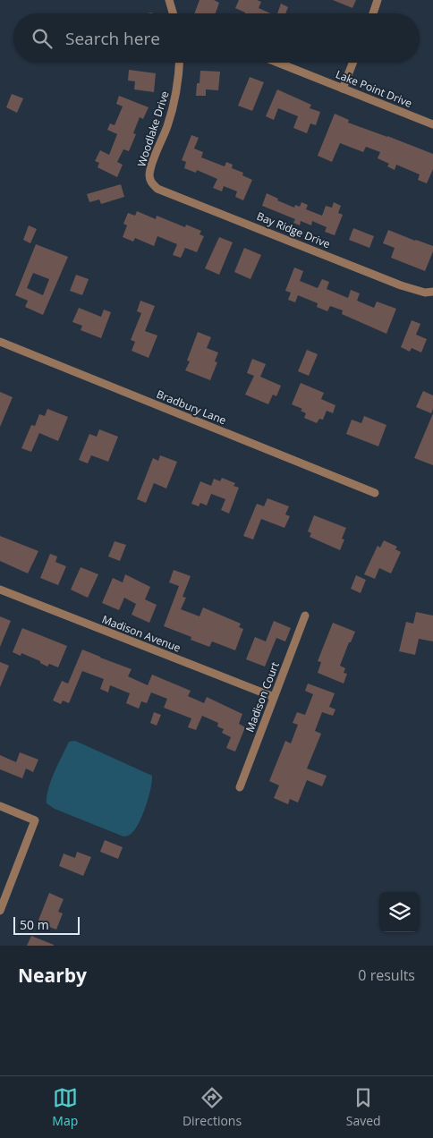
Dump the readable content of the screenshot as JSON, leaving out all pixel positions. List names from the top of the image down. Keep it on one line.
{"streets":{"street":["Lake Point Drive","Woodlake Drive","Bay Ridge Drive","Bradbury Lane","Madison Avenue","Madison Court"]},"crossings":[["Woodlake Drive","Bay Ridge Drive"],["Madison Avenue","Madison Court"]],"scale_bar":"50 m","page":{"search":"Search here","scale":"50 m","heading":["Nearby","0 results"],"nav":["Map","Directions","Saved"]}}
